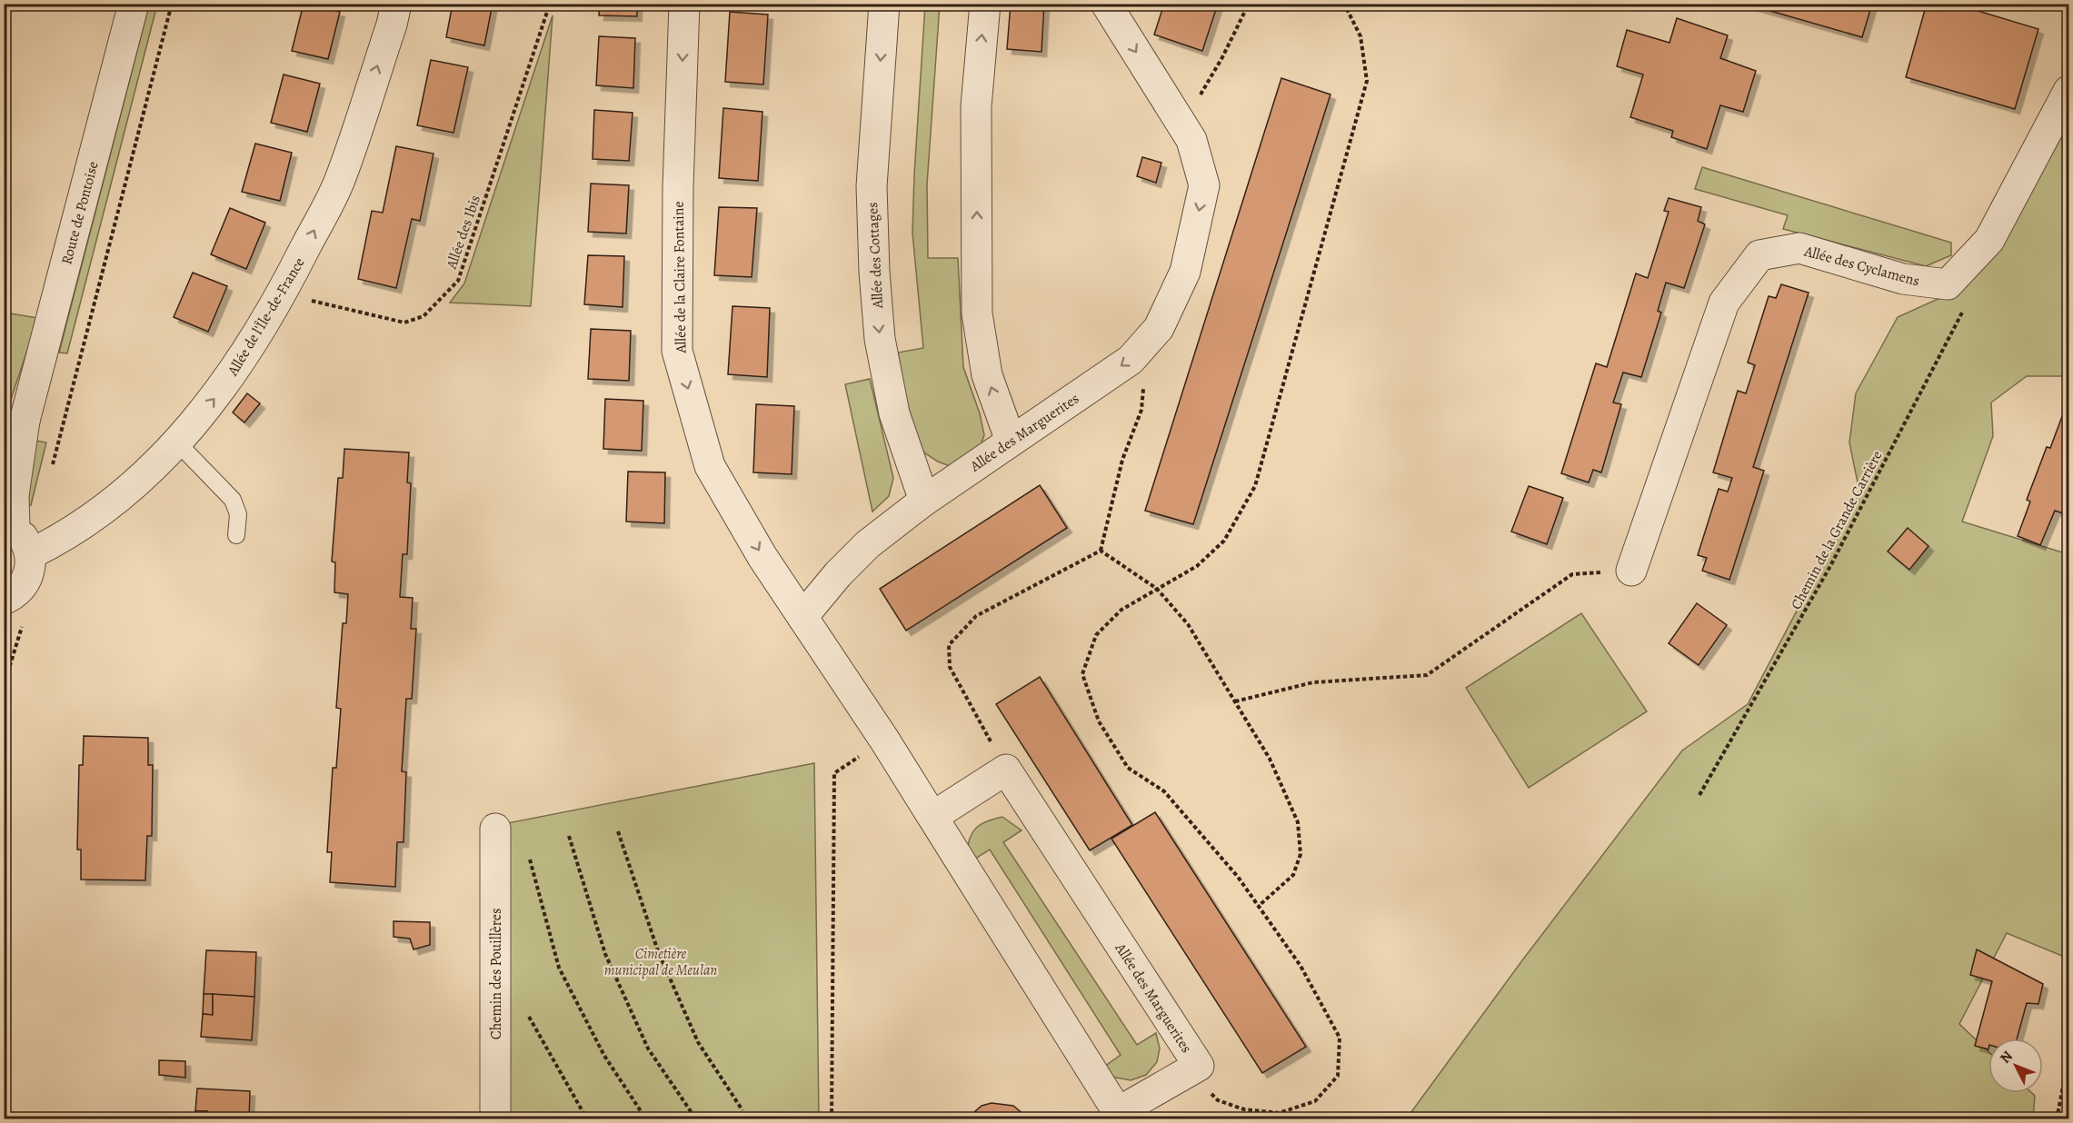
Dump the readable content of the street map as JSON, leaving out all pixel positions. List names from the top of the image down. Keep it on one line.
{"streets":{"street":["Route de Pontoise","Allée des Cottages","Allée des Cyclamens","Allée de la Claire Fontaine","Allée de l'Île-de-France","Allée des Marguerites","Chemin des Pouillères"],"path":["Allée des Ibis","Chemin de la Grande Carrière"]},"crossings":[["Allée des Ibis","Allée de l'Île-de-France"],["Allée des Cottages","Allée des Marguerites"],["Allée des Cyclamens","Chemin de la Grande Carrière"],["Allée de la Claire Fontaine","Allée des Marguerites"]],"one_way":["Allée de la Claire Fontaine","Allée de l'Île-de-France"],"parks":["Cimetière municipal de Meulan"],"north":"top left"}
